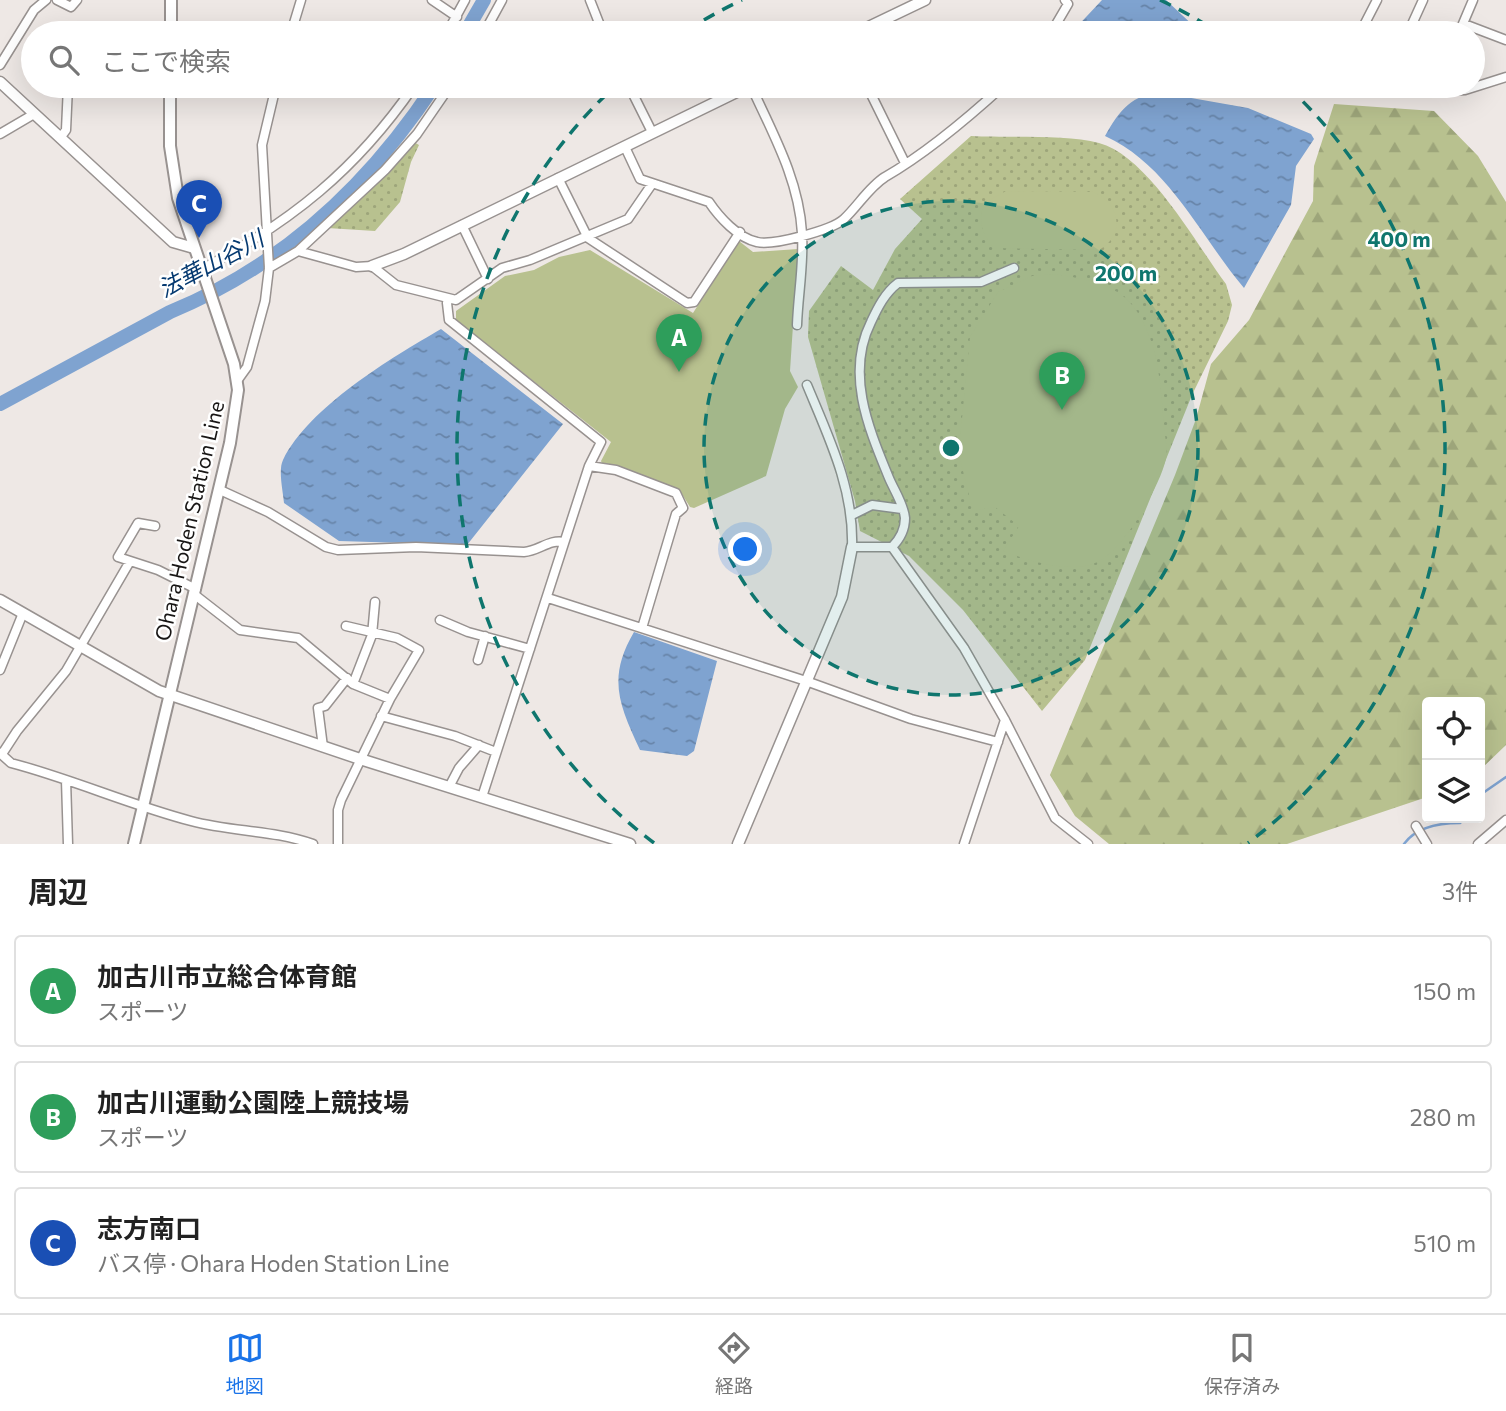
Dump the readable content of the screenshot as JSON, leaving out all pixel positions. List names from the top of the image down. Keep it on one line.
{"streets":{"main road":["Ohara Hoden Station Line"]},"water":["法華山谷川"],"page":{"search":"ここで検索","pins":["C","A","B"],"heading":["周辺","3件"],"list":[{"mark":"A","name":"加古川市立総合体育館","note":"スポーツ","value":"150 m"},{"mark":"B","name":"加古川運動公園陸上競技場","note":"スポーツ","value":"280 m"},{"mark":"C","name":"志方南口","note":"バス停 · Ohara Hoden Station Line","value":"510 m"}],"nav":["地図","経路","保存済み"]},"rings":["400 m","200 m"]}
